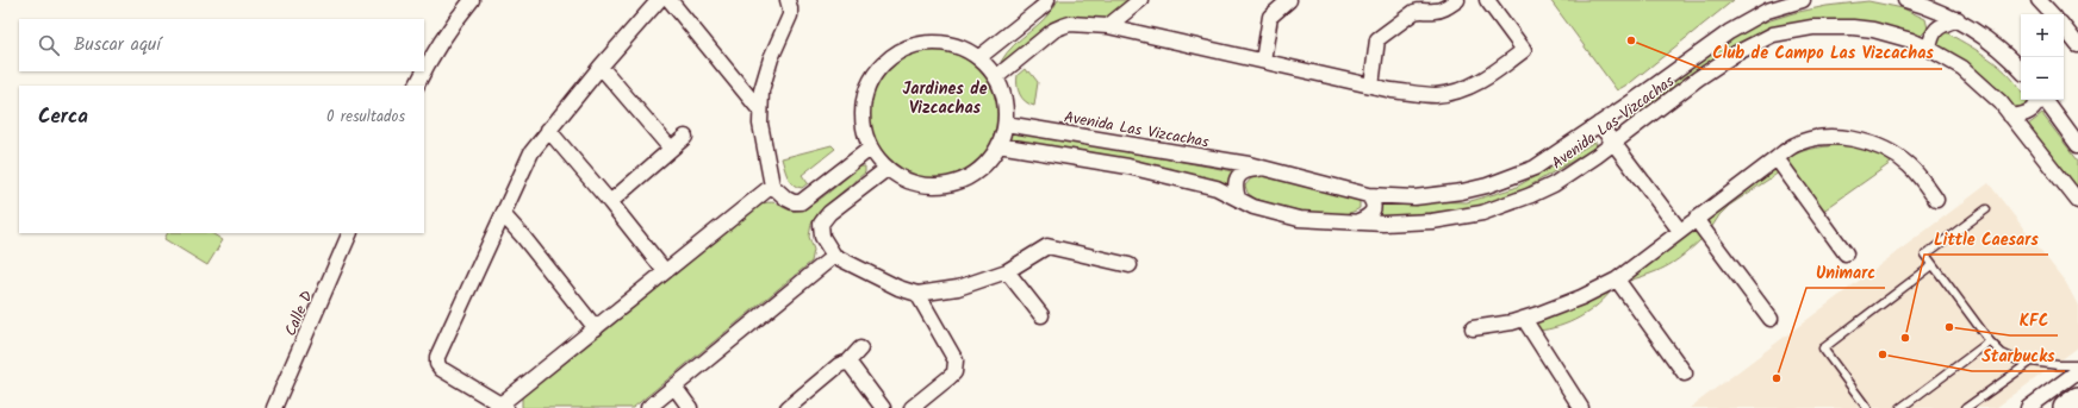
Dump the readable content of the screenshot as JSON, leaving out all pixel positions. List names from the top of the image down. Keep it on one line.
{"streets":{"street":["Avenida Las Vizcachas","Calle D"]},"districts":["Jardines de Vizcachas"],"places":["Club de Campo Las Vizcachas","KFC","Little Caesars","Starbucks","Unimarc"],"page":{"map_buttons":["+","−"],"search":"Buscar aquí","heading":["Cerca","0 resultados"]}}
